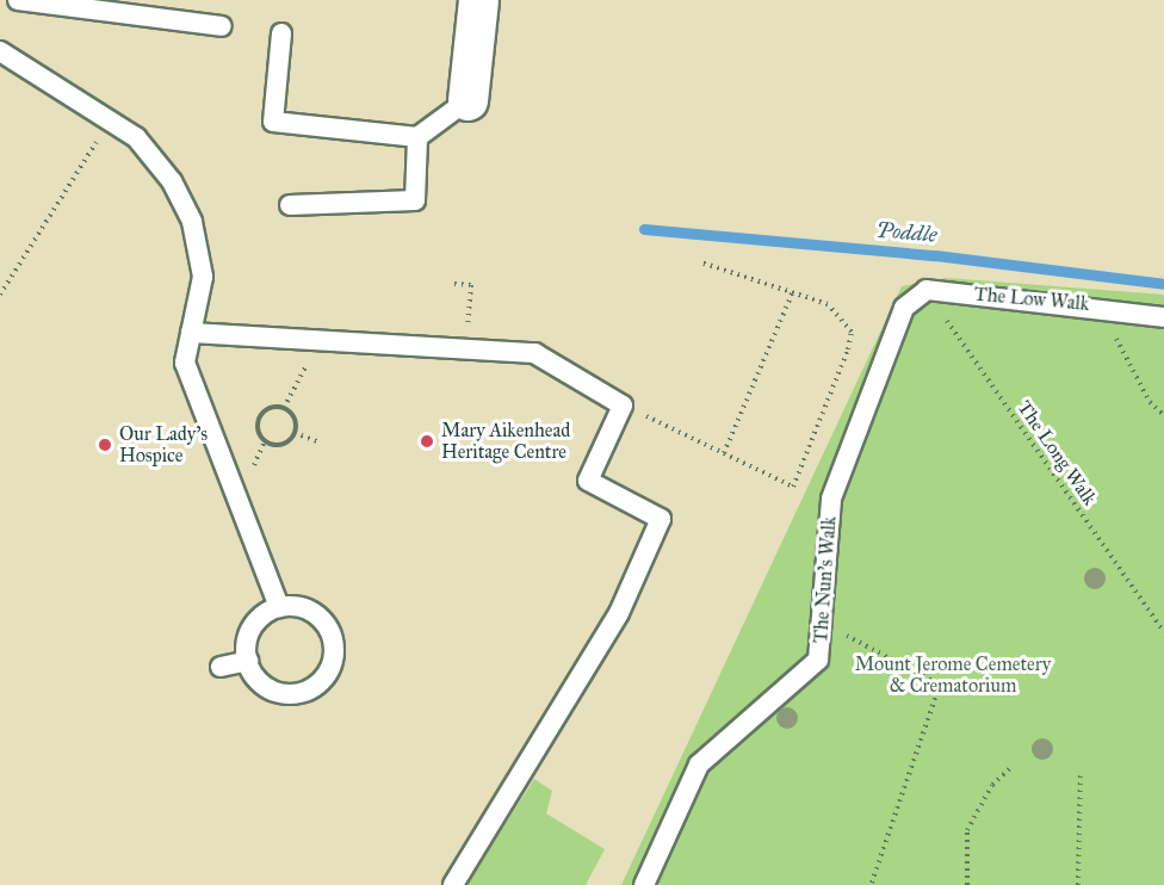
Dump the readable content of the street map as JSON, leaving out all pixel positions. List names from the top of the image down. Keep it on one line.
{"streets":{"lane":["The Low Walk","The Nun's Walk"],"path":["The Long Walk"]},"crossings":[["The Low Walk","The Long Walk"],["The Low Walk","The Nun's Walk"],["The Long Walk","The Nun's Walk"]],"water":["Poddle"],"parks":["Mount Jerome Cemetery & Crematorium"],"places":["Mary Aikenhead Heritage Centre","Our Lady's Hospice"]}
